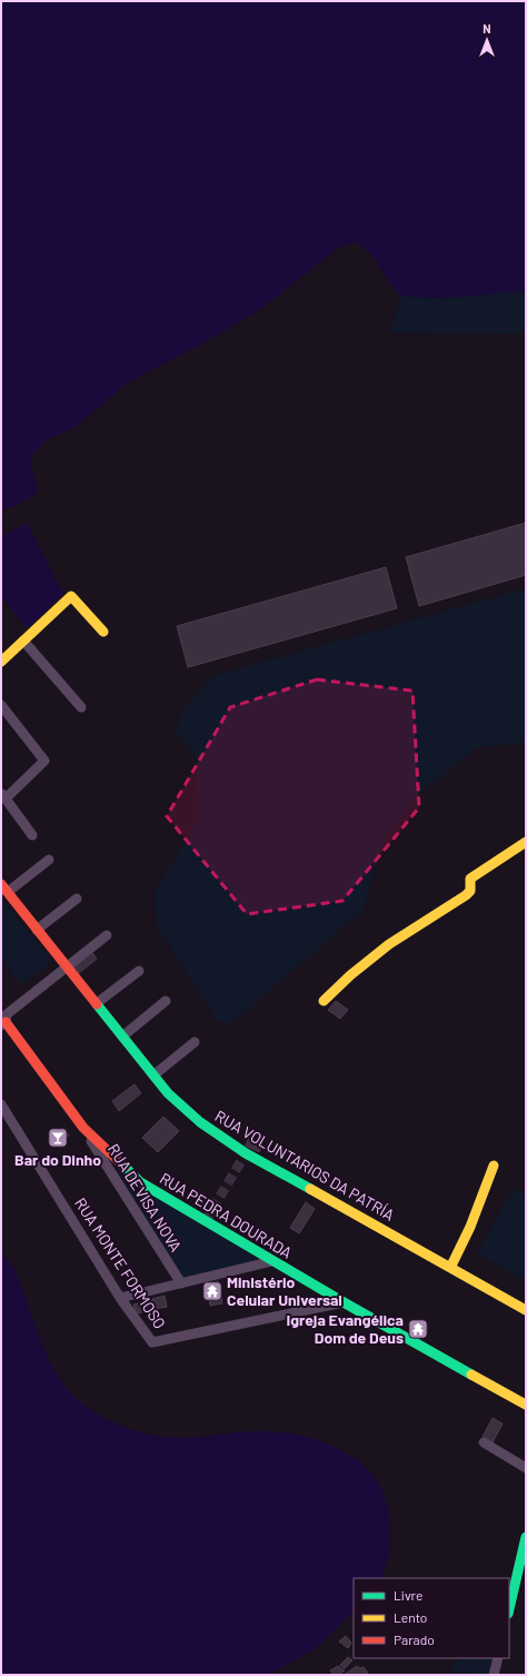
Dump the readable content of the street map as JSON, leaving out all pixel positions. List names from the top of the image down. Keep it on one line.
{"streets":{"street":["RUA VOLUNTARIOS DA PATRÍA","RUA DEVISA NOVA","RUA PEDRA DOURADA","RUA MONTE FORMOSO"]},"crossings":[["RUA DEVISA NOVA","RUA PEDRA DOURADA"],["RUA PEDRA DOURADA","RUA MONTE FORMOSO"]],"places":{"bar":["Bar do Dinho"],"temple":["Ministério Celular Universal","Igreja Evangélica Dom de Deus"]},"legend":["Livre","Lento","Parado"],"north":"top"}
